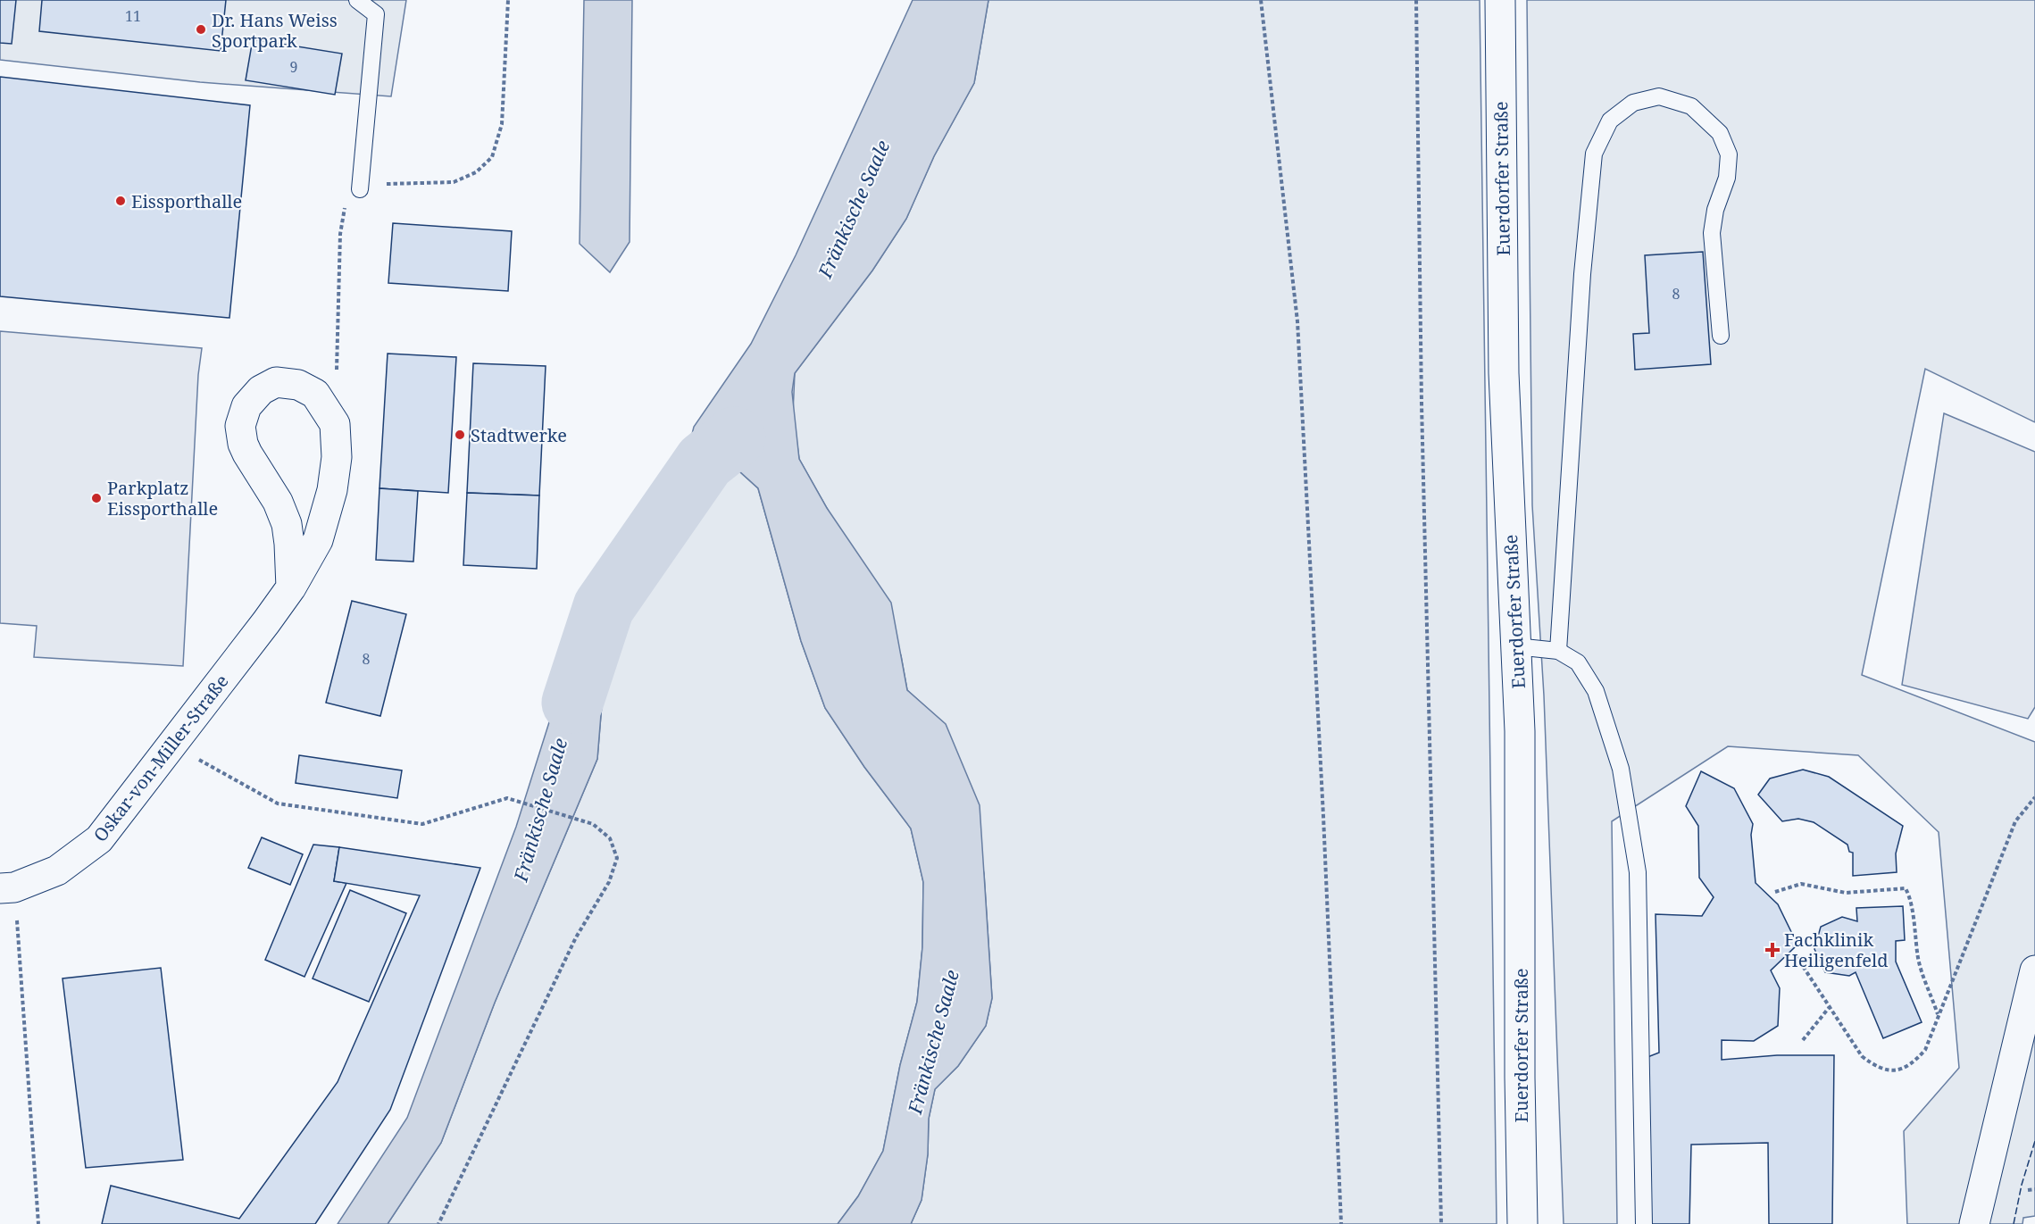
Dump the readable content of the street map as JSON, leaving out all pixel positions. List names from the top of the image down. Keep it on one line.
{"streets":{"main road":["Euerdorfer Straße","Oskar-von-Miller-Straße"]},"water":["Fränkische Saale"],"places":{"other":["Dr. Hans Weiss Sportpark","Eissporthalle","Stadtwerke","Parkplatz Eissporthalle"],"health":["Fachklinik Heiligenfeld"]},"house_numbers":["11","9","8","8"]}
